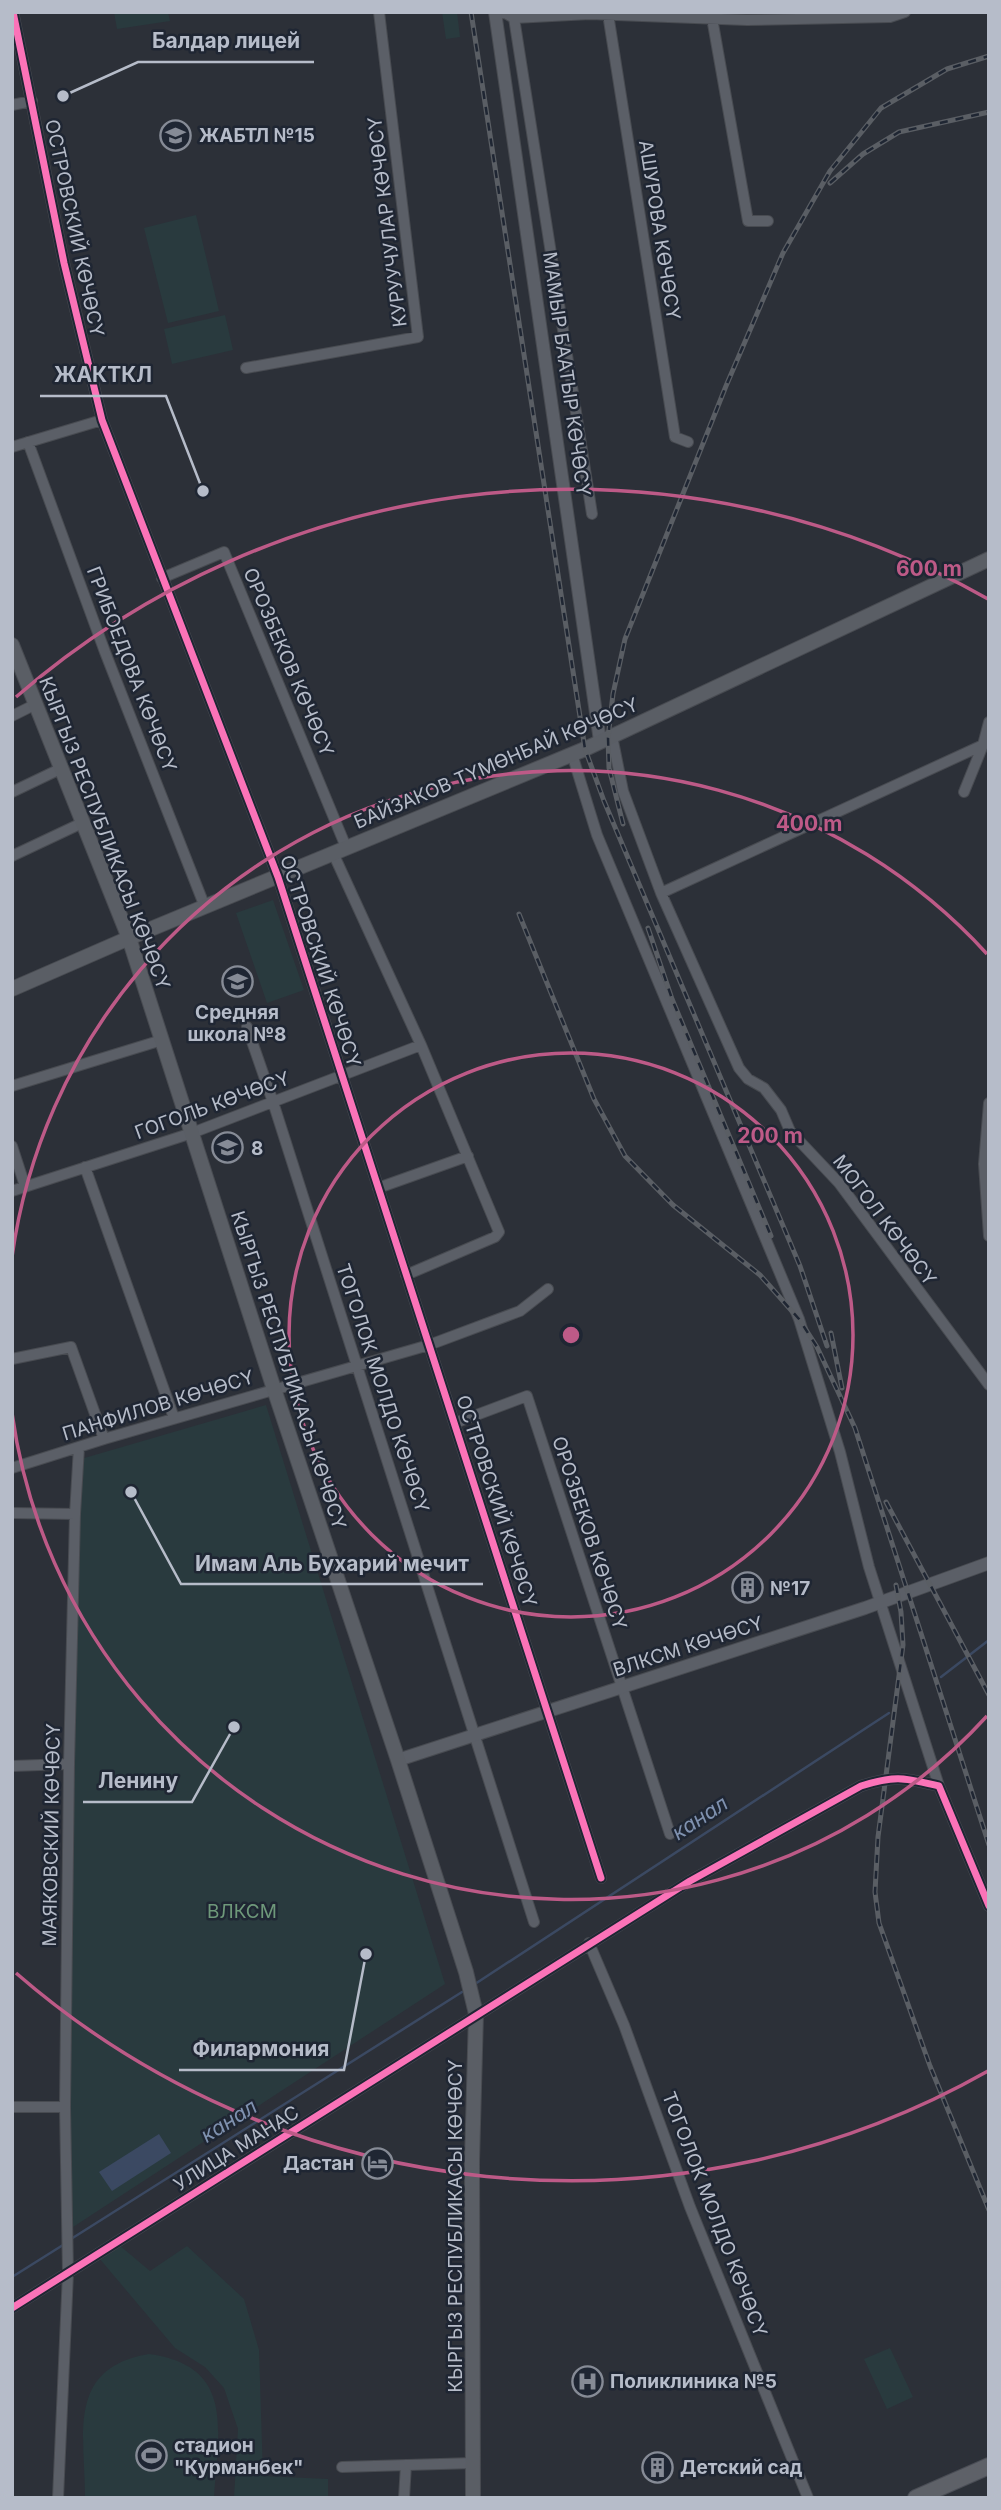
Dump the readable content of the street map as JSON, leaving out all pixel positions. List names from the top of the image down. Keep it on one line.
{"streets":{"main road":["БАЙЗАКОВ ТҮМӨНБАЙ КӨЧӨСҮ","КЫРГЫЗ РЕСПУБЛИКАСЫ КӨЧӨСҮ"],"street":["КУРУУЧУЛАР КӨЧӨСҮ","ОСТРОВСКИЙ КӨЧӨСҮ","АШУРОВА КӨЧӨСҮ","МАМЫР БААТЫР КӨЧӨСҮ","ОРОЗБЕКОВ КӨЧӨСҮ","ГРИБОЕДОВА КӨЧӨСҮ","ГОГОЛЬ КӨЧӨСҮ","МОГОЛ КӨЧӨСҮ","ТОГОЛОК МОЛДО КӨЧӨСҮ","ПАНФИЛОВ КӨЧӨСҮ","ВЛКСМ КӨЧӨСҮ","МАЯКОВСКИЙ КӨЧӨСҮ","УЛИЦА МАНАС"]},"crossings":[["ОСТРОВСКИЙ КӨЧӨСҮ","ОРОЗБЕКОВ КӨЧӨСҮ"],["ОСТРОВСКИЙ КӨЧӨСҮ","БАЙЗАКОВ ТҮМӨНБАЙ КӨЧӨСҮ"],["ОСТРОВСКИЙ КӨЧӨСҮ","ГОГОЛЬ КӨЧӨСҮ"],["ОСТРОВСКИЙ КӨЧӨСҮ","ПАНФИЛОВ КӨЧӨСҮ"],["ОСТРОВСКИЙ КӨЧӨСҮ","ВЛКСМ КӨЧӨСҮ"],["МАМЫР БААТЫР КӨЧӨСҮ","БАЙЗАКОВ ТҮМӨНБАЙ КӨЧӨСҮ"],["МАМЫР БААТЫР КӨЧӨСҮ","МОГОЛ КӨЧӨСҮ"],["ОРОЗБЕКОВ КӨЧӨСҮ","БАЙЗАКОВ ТҮМӨНБАЙ КӨЧӨСҮ"],["ОРОЗБЕКОВ КӨЧӨСҮ","ВЛКСМ КӨЧӨСҮ"],["ГРИБОЕДОВА КӨЧӨСҮ","БАЙЗАКОВ ТҮМӨНБАЙ КӨЧӨСҮ"],["БАЙЗАКОВ ТҮМӨНБАЙ КӨЧӨСҮ","КЫРГЫЗ РЕСПУБЛИКАСЫ КӨЧӨСҮ"],["БАЙЗАКОВ ТҮМӨНБАЙ КӨЧӨСҮ","МОГОЛ КӨЧӨСҮ"],["КЫРГЫЗ РЕСПУБЛИКАСЫ КӨЧӨСҮ","ГОГОЛЬ КӨЧӨСҮ"],["КЫРГЫЗ РЕСПУБЛИКАСЫ КӨЧӨСҮ","ПАНФИЛОВ КӨЧӨСҮ"],["КЫРГЫЗ РЕСПУБЛИКАСЫ КӨЧӨСҮ","ВЛКСМ КӨЧӨСҮ"],["КЫРГЫЗ РЕСПУБЛИКАСЫ КӨЧӨСҮ","УЛИЦА МАНАС"],["ГОГОЛЬ КӨЧӨСҮ","ТОГОЛОК МОЛДО КӨЧӨСҮ"],["ТОГОЛОК МОЛДО КӨЧӨСҮ","ПАНФИЛОВ КӨЧӨСҮ"],["ТОГОЛОК МОЛДО КӨЧӨСҮ","ВЛКСМ КӨЧӨСҮ"],["ТОГОЛОК МОЛДО КӨЧӨСҮ","УЛИЦА МАНАС"],["ПАНФИЛОВ КӨЧӨСҮ","МАЯКОВСКИЙ КӨЧӨСҮ"],["МАЯКОВСКИЙ КӨЧӨСҮ","УЛИЦА МАНАС"]],"water":["канал"],"parks":["ВЛКСМ"],"places":{"other":["Балдар лицей","ЖАКТКЛ","Имам Аль Бухарий мечит","Ленину","Филармония"],"school or university":["ЖАБТЛ №15","Средняя школа №8","8"],"building":["№17","Детский сад"],"hotel":["Дастан"],"hospital":["Поликлиника №5"],"sports":["стадион \"Курманбек\""]},"rings":["600 m","400 m","200 m"]}
